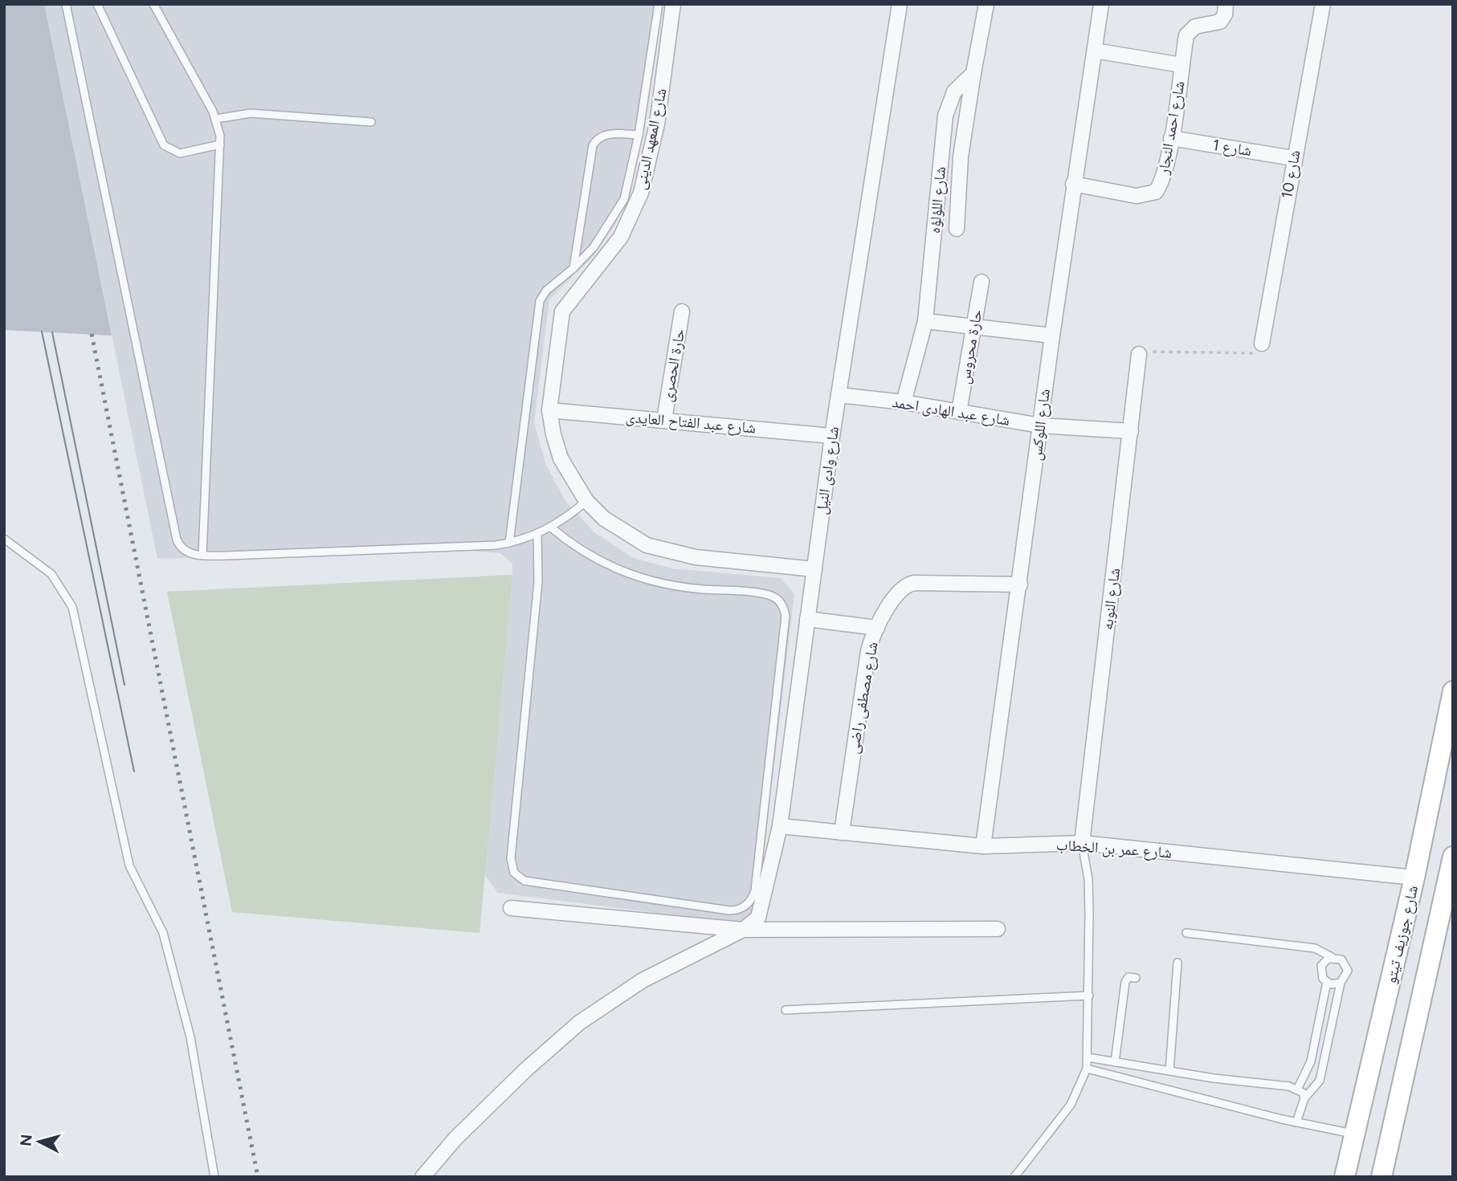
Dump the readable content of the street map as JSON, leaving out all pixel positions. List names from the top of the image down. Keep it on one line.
{"streets":{"main road":["شارع جوزيف تيتو"],"street":["شارع احمد النجار","شارع المعهد الدينى","شارع 1","شارع 10","شارع اللؤلؤه","حارة محروس","حارة الحصرى","شارع عبد الهادى احمد","شارع عبد الفتاح العايدى","شارع اللوكس","شارع وادى النيل","شارع النوبه","شارع مصطفى راضى","شارع عمر بن الخطاب"]},"crossings":[["شارع احمد النجار","شارع 1"],["شارع احمد النجار","شارع اللوكس"],["شارع المعهد الدينى","شارع عبد الفتاح العايدى"],["شارع المعهد الدينى","شارع وادى النيل"],["شارع 1","شارع 10"],["شارع اللؤلؤه","شارع عبد الهادى احمد"],["حارة محروس","شارع عبد الهادى احمد"],["حارة الحصرى","شارع عبد الفتاح العايدى"],["شارع عبد الهادى احمد","شارع اللوكس"],["شارع عبد الهادى احمد","شارع وادى النيل"],["شارع عبد الهادى احمد","شارع النوبه"],["شارع عبد الفتاح العايدى","شارع وادى النيل"],["شارع اللوكس","شارع مصطفى راضى"],["شارع اللوكس","شارع عمر بن الخطاب"],["شارع وادى النيل","شارع عمر بن الخطاب"],["شارع النوبه","شارع عمر بن الخطاب"],["شارع مصطفى راضى","شارع عمر بن الخطاب"],["شارع عمر بن الخطاب","شارع جوزيف تيتو"]],"north":"left"}
